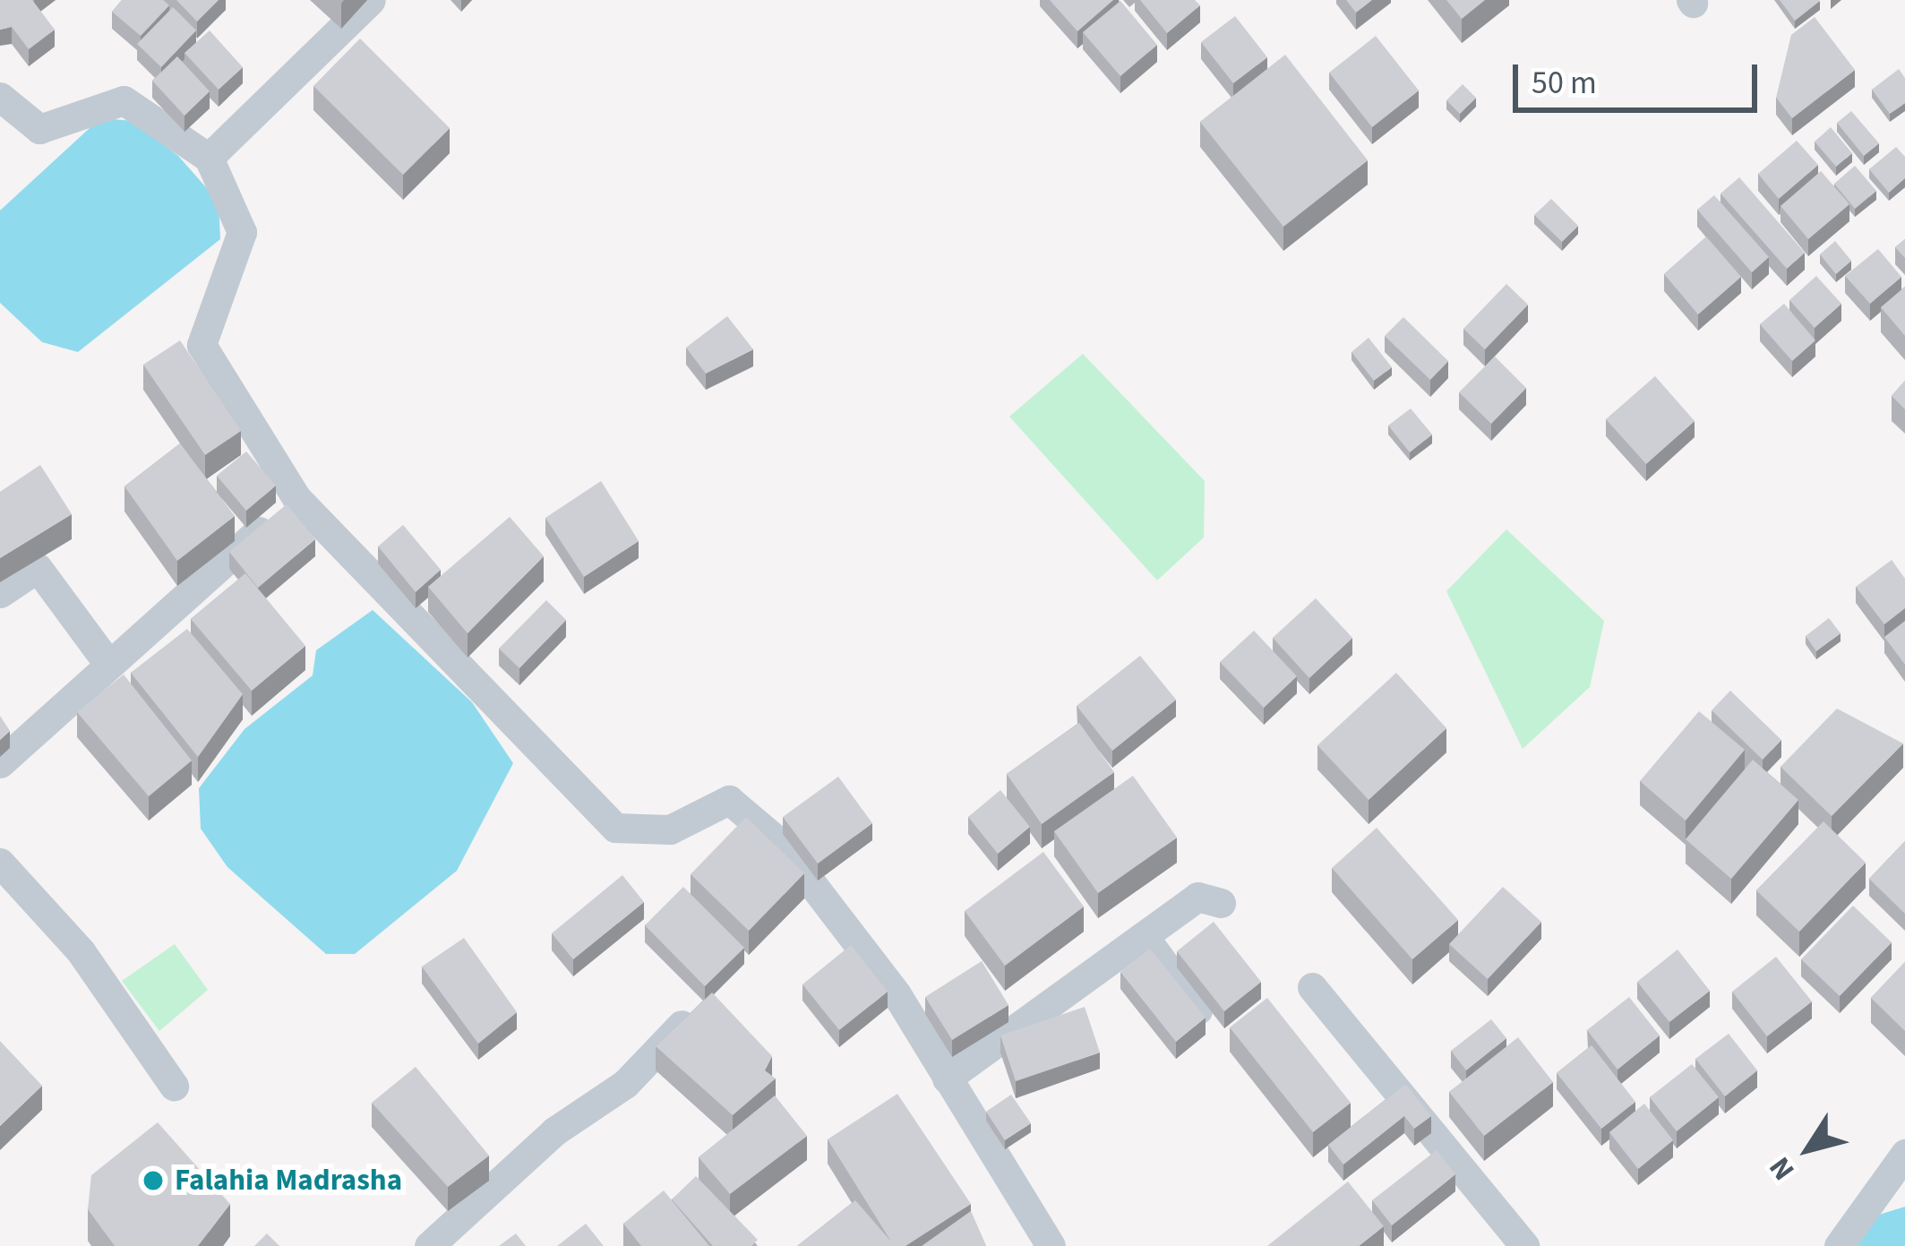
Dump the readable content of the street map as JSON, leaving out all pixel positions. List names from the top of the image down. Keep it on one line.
{"places":["Falahia Madrasha"],"scale_bar":"50 m","north":"bottom left"}
